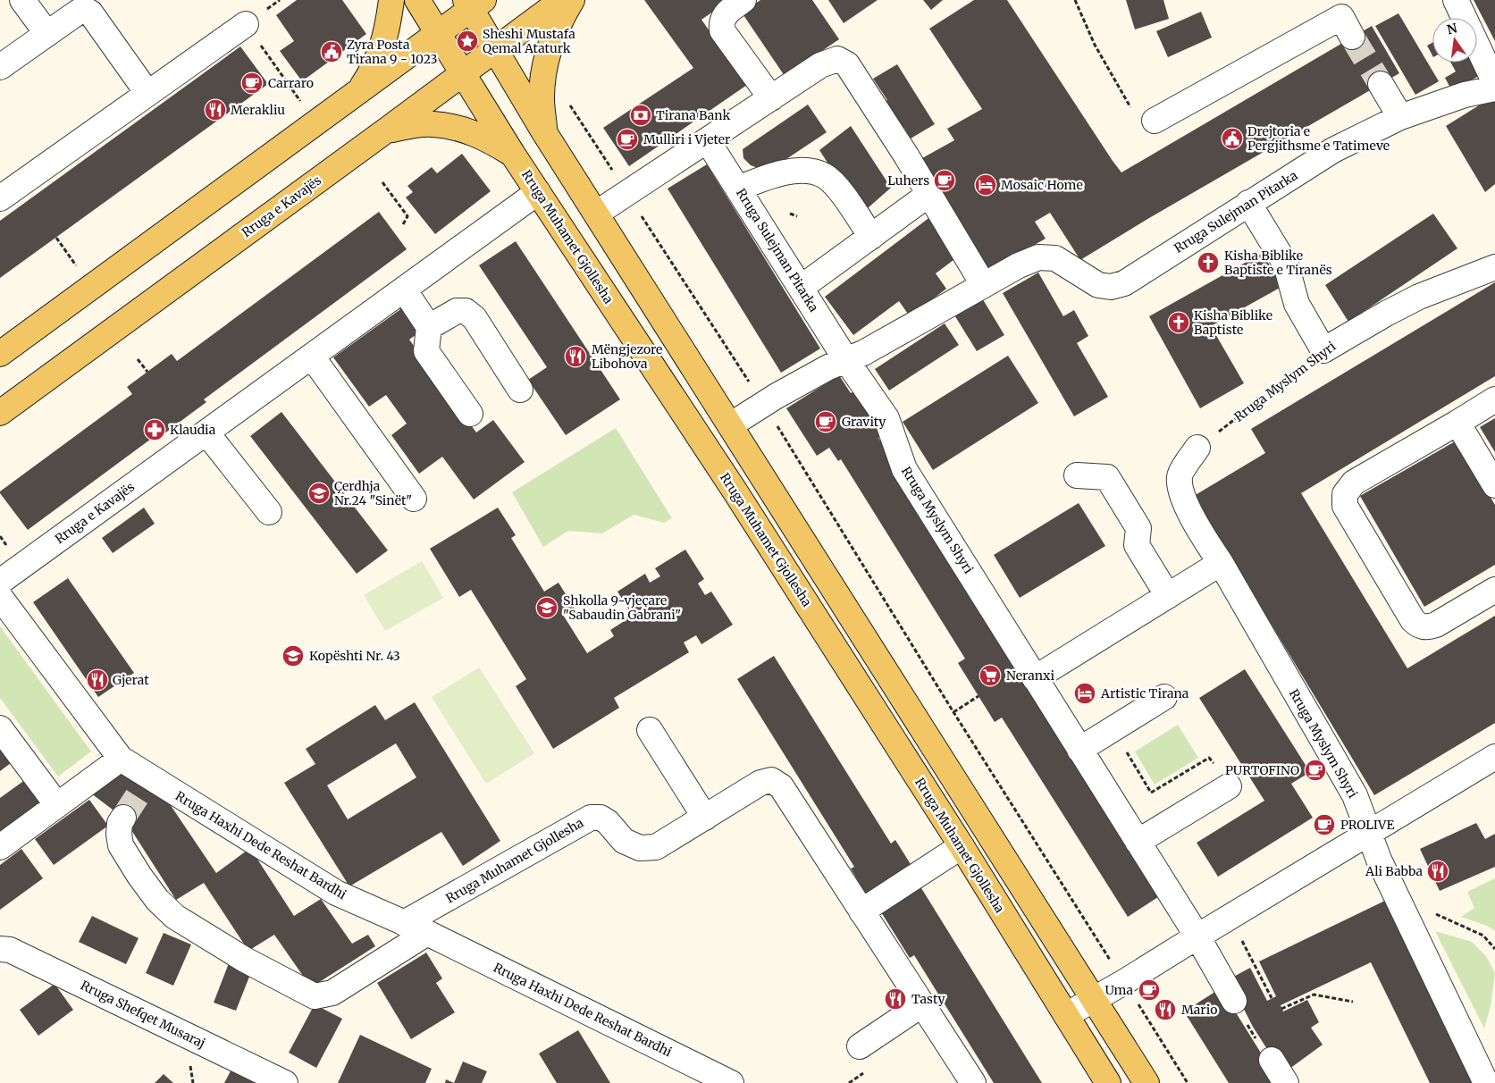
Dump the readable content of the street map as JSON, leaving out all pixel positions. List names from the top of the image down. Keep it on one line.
{"streets":{"main road":["Rruga e Kavajës","Rruga Muhamet Gjollesha"],"street":["Rruga Sulejman Pitarka","Rruga Myslym Shyri","Rruga Haxhi Dede Reshat Bardhi","Rruga Shefqet Musaraj"]},"crossings":[["Rruga e Kavajës","Rruga Muhamet Gjollesha"],["Rruga Sulejman Pitarka","Rruga Myslym Shyri"],["Rruga Muhamet Gjollesha","Rruga Haxhi Dede Reshat Bardhi"]],"places":{"place":["Sheshi Mustafa Qemal Ataturk"],"public building":["Zyra Posta Tirana 9 - 1023","Drejtoria e Pergjithsme e Tatimeve"],"cafe":["Carraro","Mulliri i Vjeter","Luhers","Gravity","PURTOFINO","PROLIVE","Uma"],"restaurant":["Merakliu","Mëngjezore Libohova","Gjerat","Ali Babba","Tasty","Mario"],"bank":["Tirana Bank"],"hotel":["Mosaic Home","Artistic Tirana"],"church":["Kisha Biblike Baptiste e Tiranës","Kisha Biblike Baptiste"],"pharmacy":["Klaudia"],"school or university":["Çerdhja Nr.24 \"Sinët\"","Shkolla 9-vjeçare \"Sabaudin Gabrani\"","Kopështi Nr. 43"],"supermarket":["Neranxi"]},"north":"top"}
